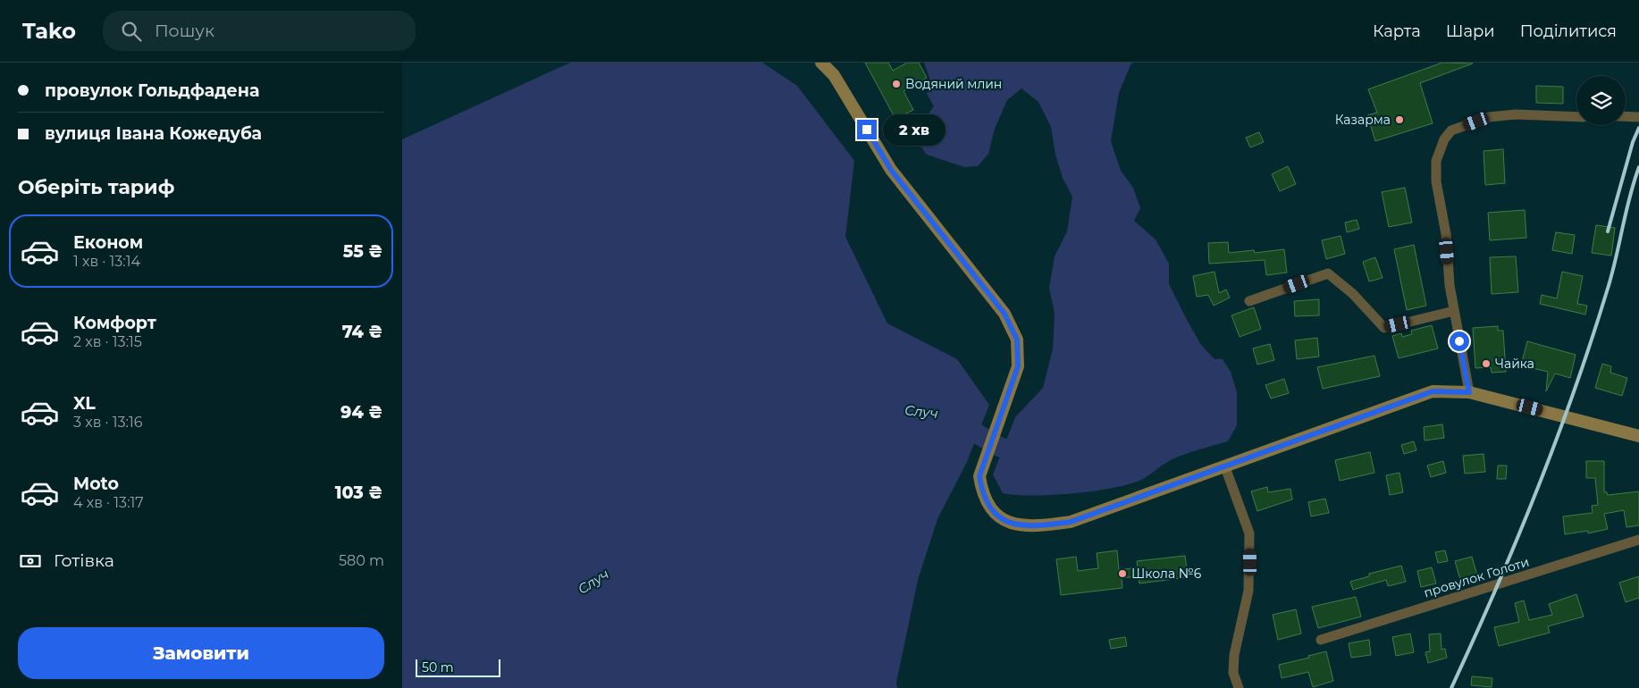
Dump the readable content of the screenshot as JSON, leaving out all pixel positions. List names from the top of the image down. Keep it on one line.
{"streets":{"street":["провулок Голоти"]},"water":["Случ"],"places":["Водяний млин","Казарма","Чайка","Школа №6"],"scale_bar":"50 m","page":{"header":"Tako","search":"Пошук","nav":["Карта","Шари","Поділитися"],"banner":["провулок Гольдфадена","вулиця Івана Кожедуба"],"bubble":"2 хв","heading":"Оберіть тариф","list":[{"name":"Економ","note":"1 хв · 13:14","value":"55 ₴"},{"name":"Комфорт","note":"2 хв · 13:15","value":"74 ₴"},{"name":"XL","note":"3 хв · 13:16","value":"94 ₴"},{"name":"Moto","note":"4 хв · 13:17","value":"103 ₴"}],"pay":["Готівка","580 m"],"buttons":"Замовити","scale":"50 m"}}
